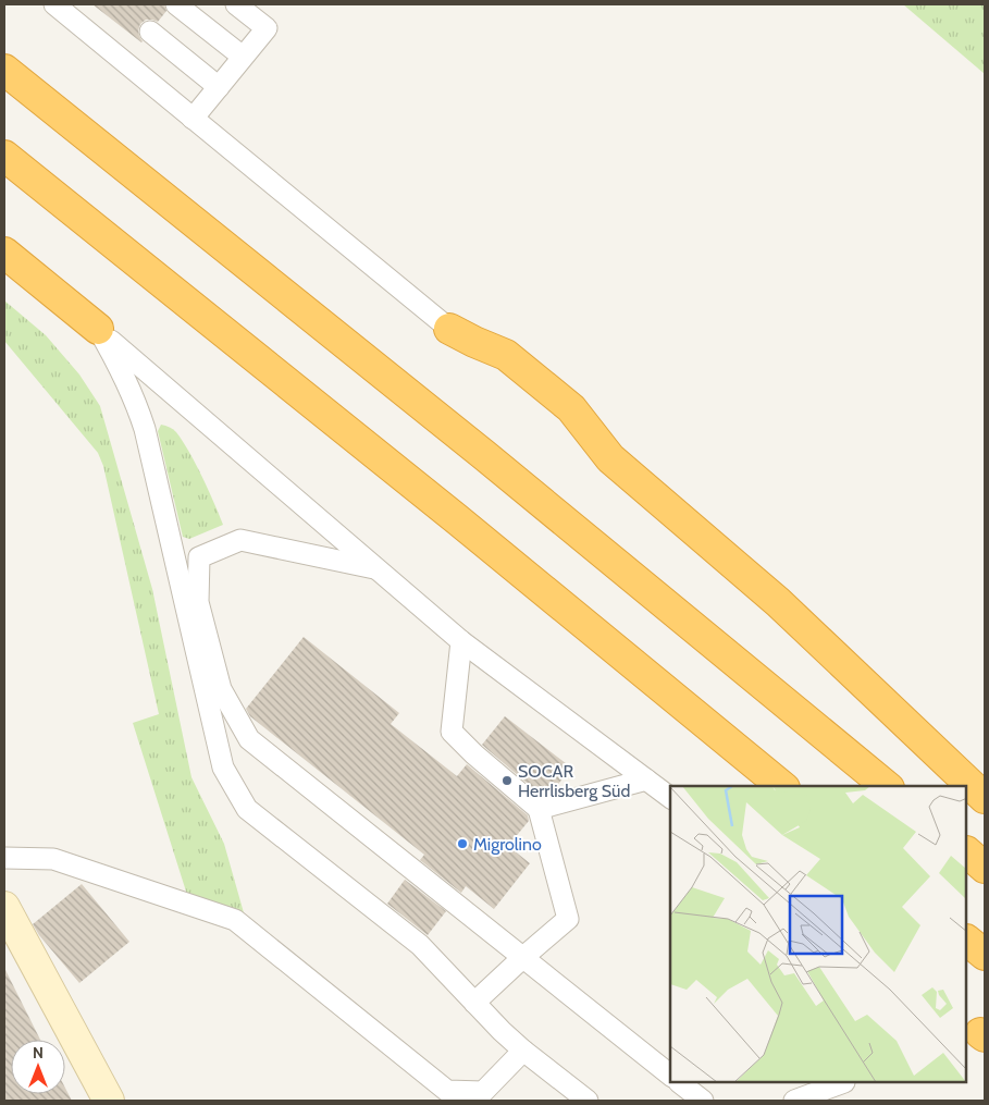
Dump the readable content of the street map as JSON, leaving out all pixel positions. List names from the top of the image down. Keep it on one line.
{"places":["SOCAR Herrlisberg Süd","Migrolino"],"north":"top"}
